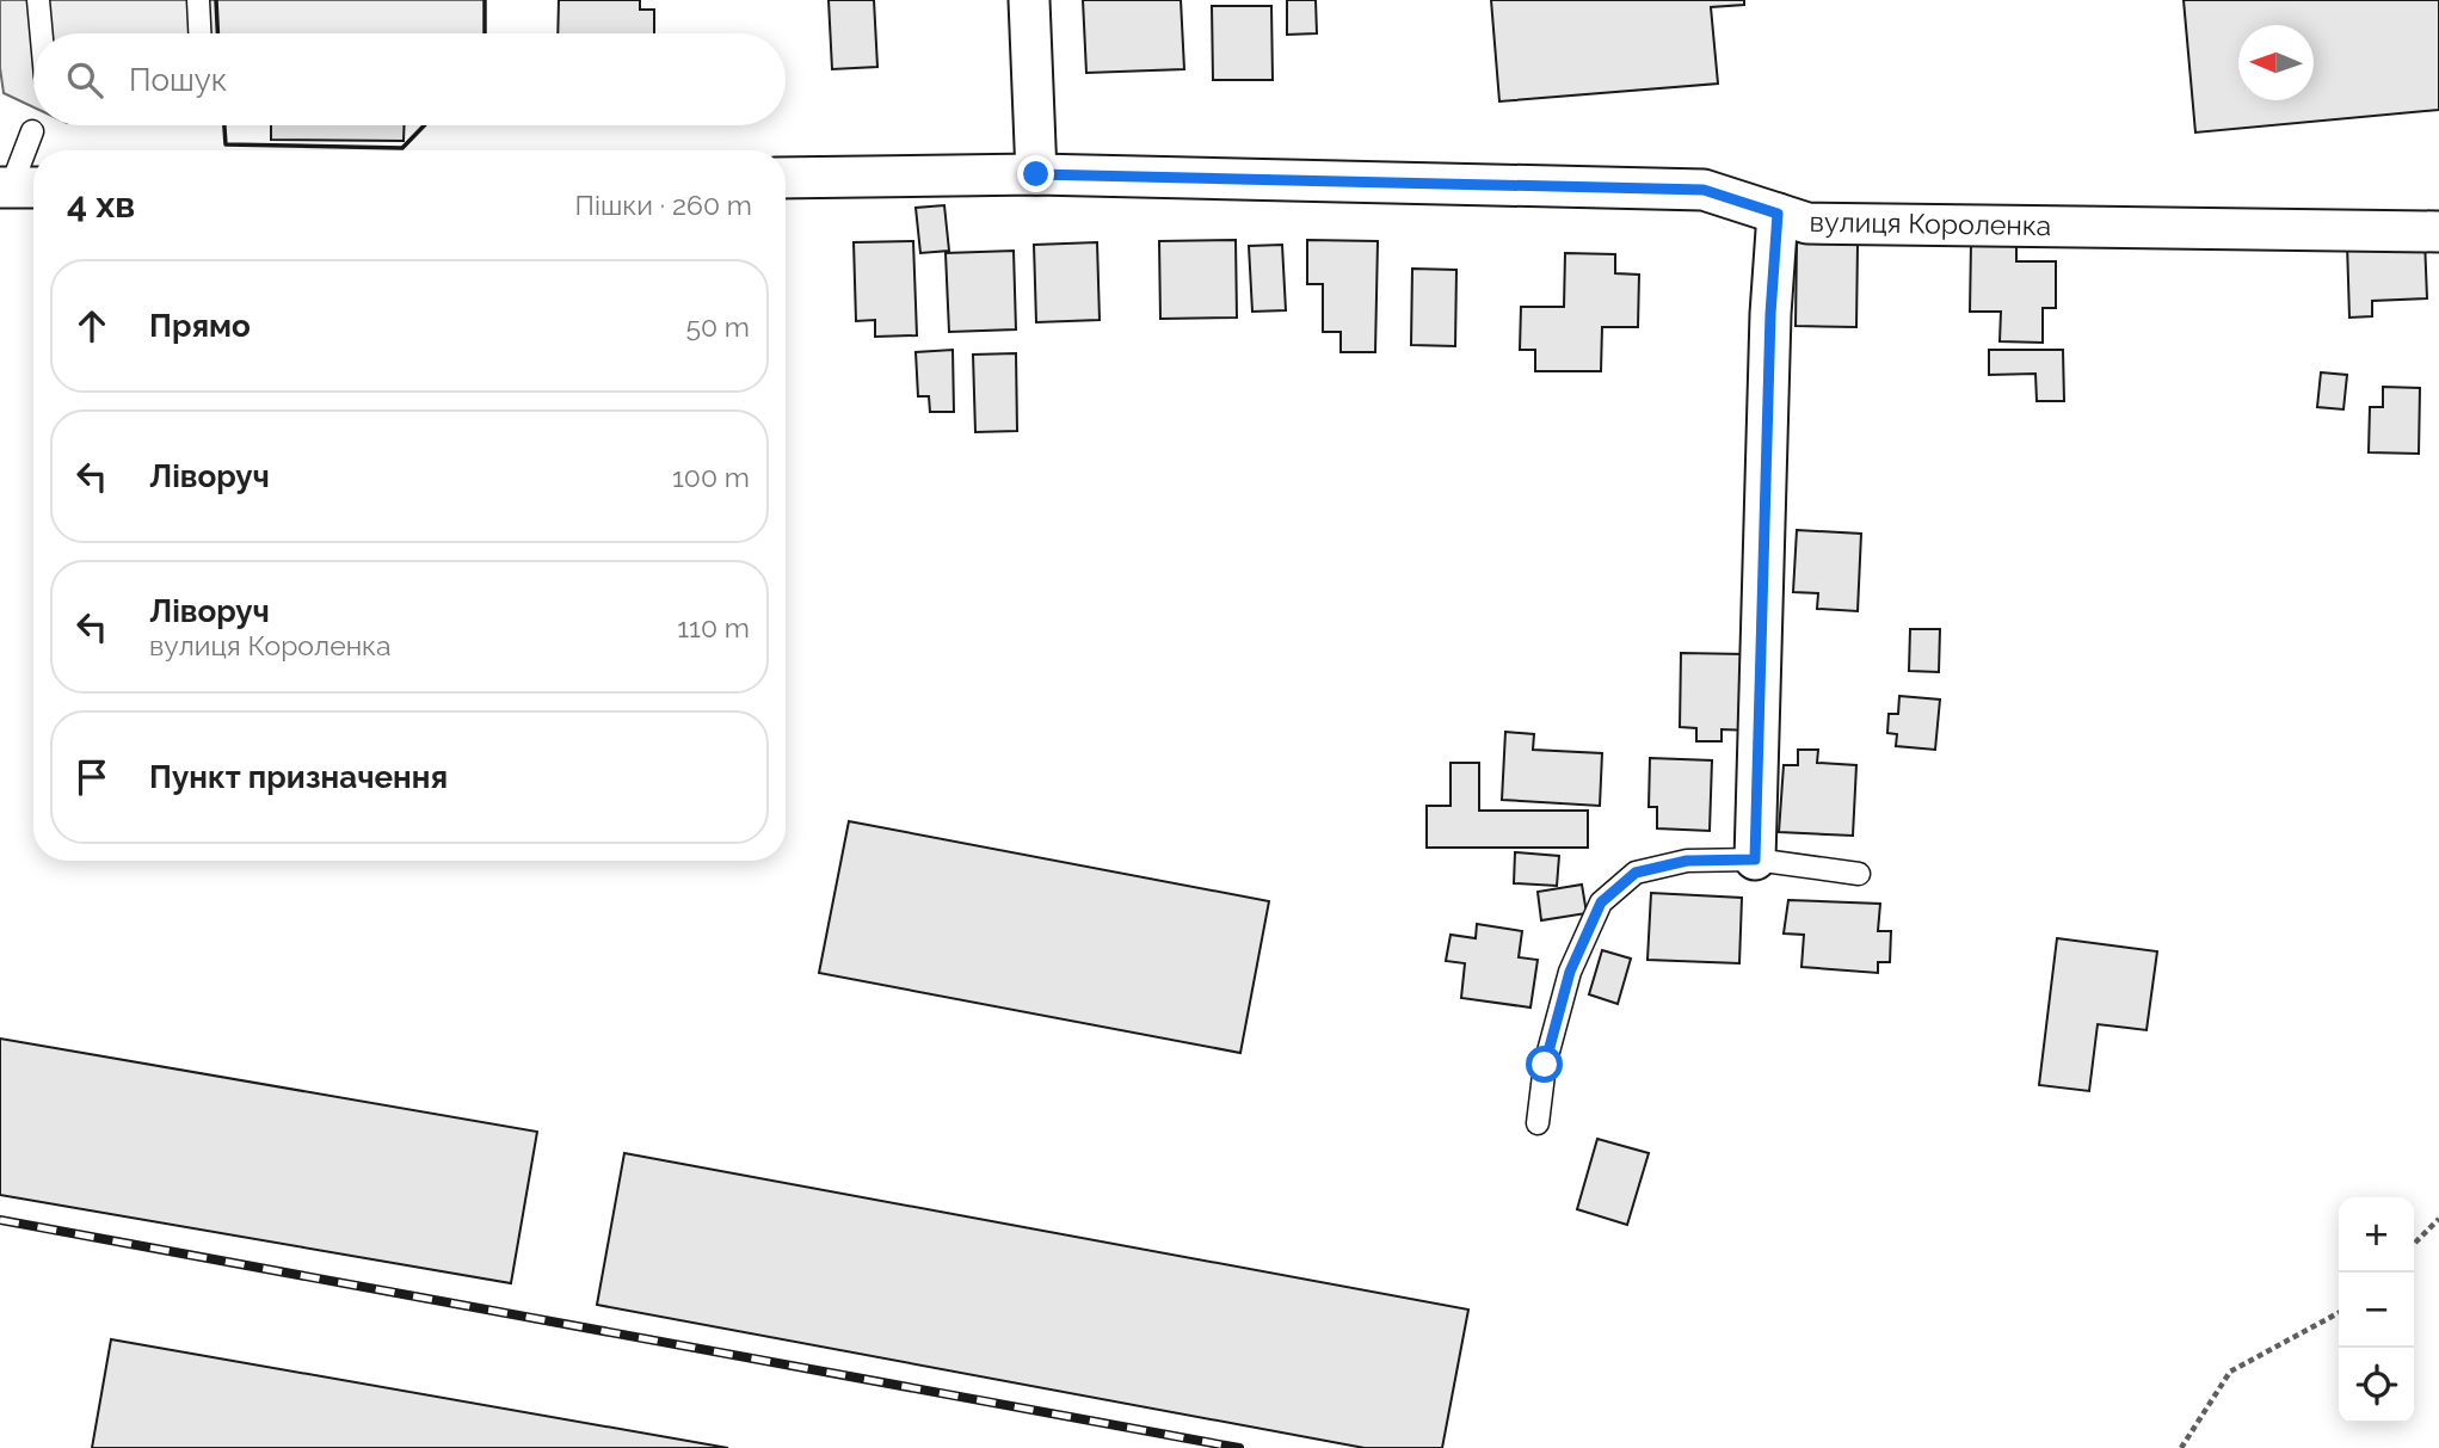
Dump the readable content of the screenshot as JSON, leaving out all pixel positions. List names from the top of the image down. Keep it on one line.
{"streets":{"street":["вулиця Короленка"]},"north":"left","page":{"search":"Пошук","heading":["4 хв","Пішки · 260 m"],"list":[["Прямо","50 m"],["Ліворуч","100 m"],["Ліворуч","вулиця Короленка","110 m"],"Пункт призначення"],"map_buttons":["+","−"]}}
